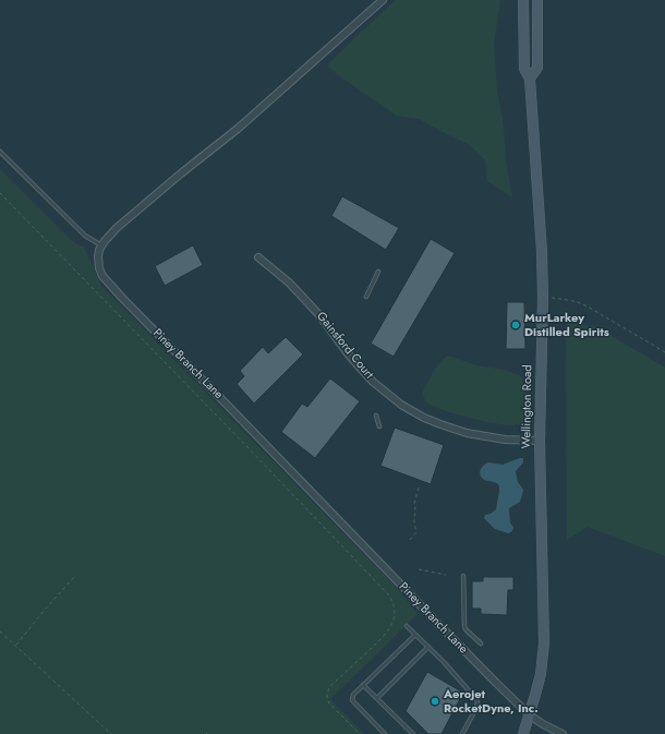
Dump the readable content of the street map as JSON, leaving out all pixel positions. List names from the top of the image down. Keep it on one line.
{"streets":{"main road":["Wellington Road"],"street":["Gainsford Court","Piney Branch Lane"]},"crossings":[["Gainsford Court","Wellington Road"],["Piney Branch Lane","Wellington Road"]],"places":["MurLarkey Distilled Spirits","Aerojet RocketDyne, Inc."]}
